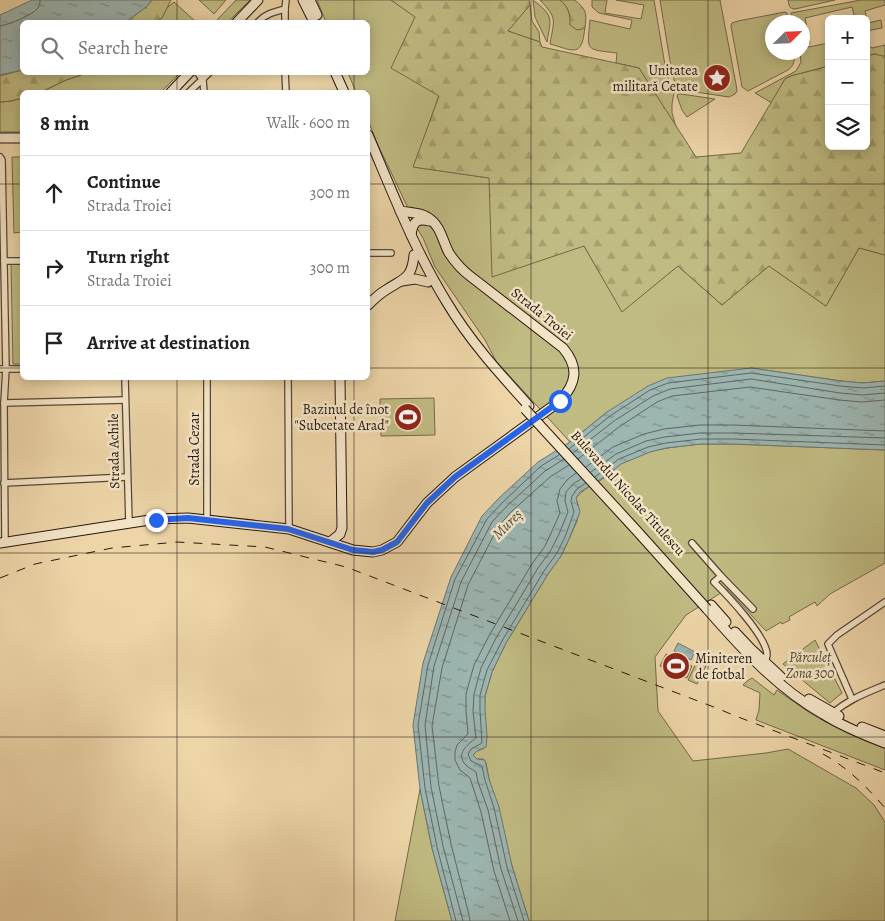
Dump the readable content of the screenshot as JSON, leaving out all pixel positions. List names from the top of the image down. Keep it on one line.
{"streets":{"main road":["Strada Troiei","Bulevardul Nicolae Titulescu"],"street":["Strada Cezar","Strada Achile"]},"crossings":[["Strada Troiei","Strada Cezar"],["Strada Troiei","Strada Achile"]],"water":["Mureș"],"parks":["Părculeț Zona 300"],"places":{"place":["Unitatea militară Cetate"],"sports":["Bazinul de înot \"Subcetate Arad\"","Miniteren de fotbal"]},"north":"top right","page":{"map_buttons":["+","−"],"search":"Search here","heading":["8 min","Walk · 600 m"],"list":[["Continue","Strada Troiei","300 m"],["Turn right","Strada Troiei","300 m"],"Arrive at destination"]}}
